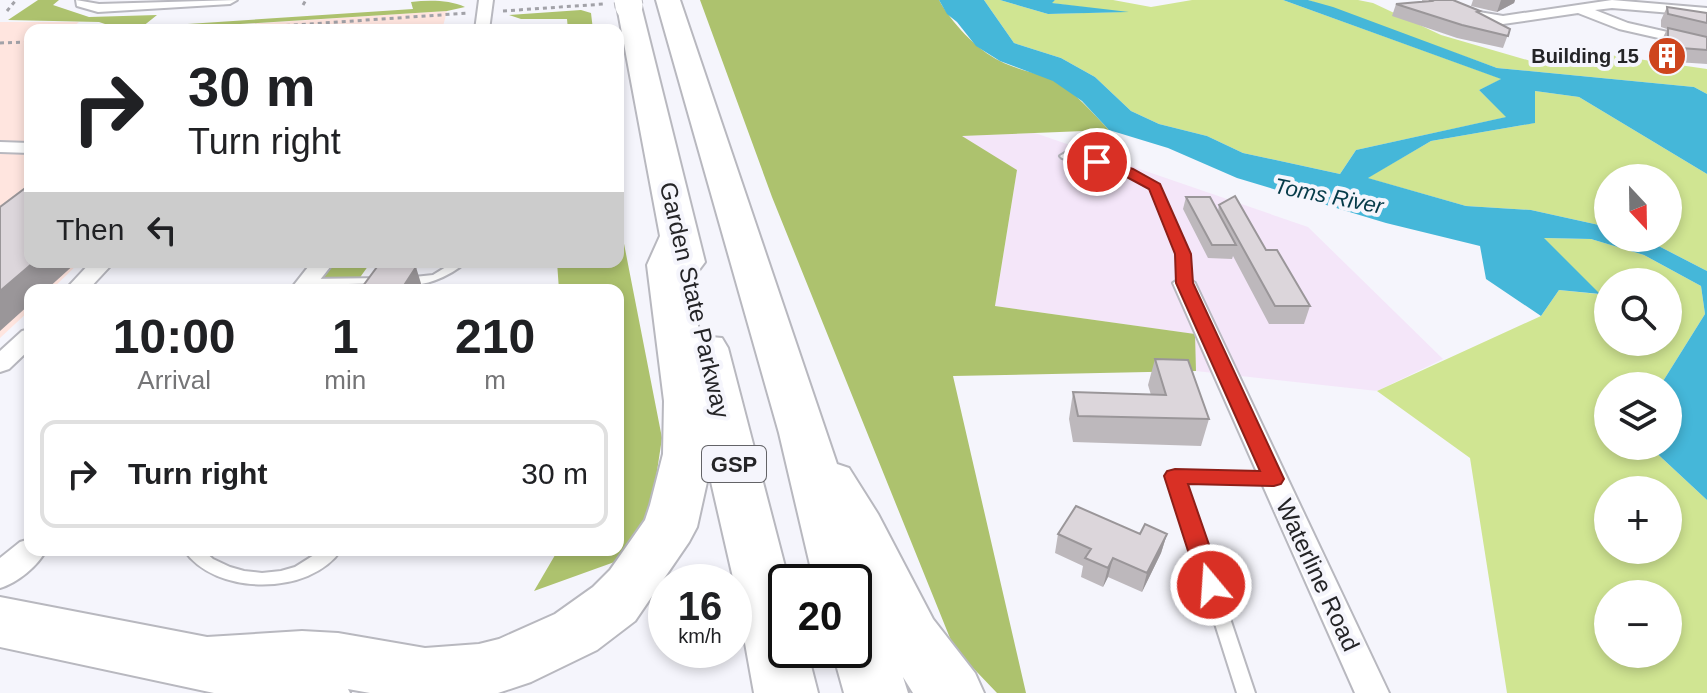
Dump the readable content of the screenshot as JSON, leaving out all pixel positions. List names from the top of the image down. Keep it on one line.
{"streets":{"highway":["Garden State Parkway","GSP"],"street":["Waterline Road"]},"water":["Toms River"],"places":{"building":["Building 15"]},"north":"bottom","page":{"turn":["30 m","Turn right"],"map_buttons":["+","−"],"then":"Then","eta":["10:00","Arrival","1","min","210","m"],"list":[{"name":"Turn right","value":"30 m"}],"speed":"16 km/h","limit":"20"}}
